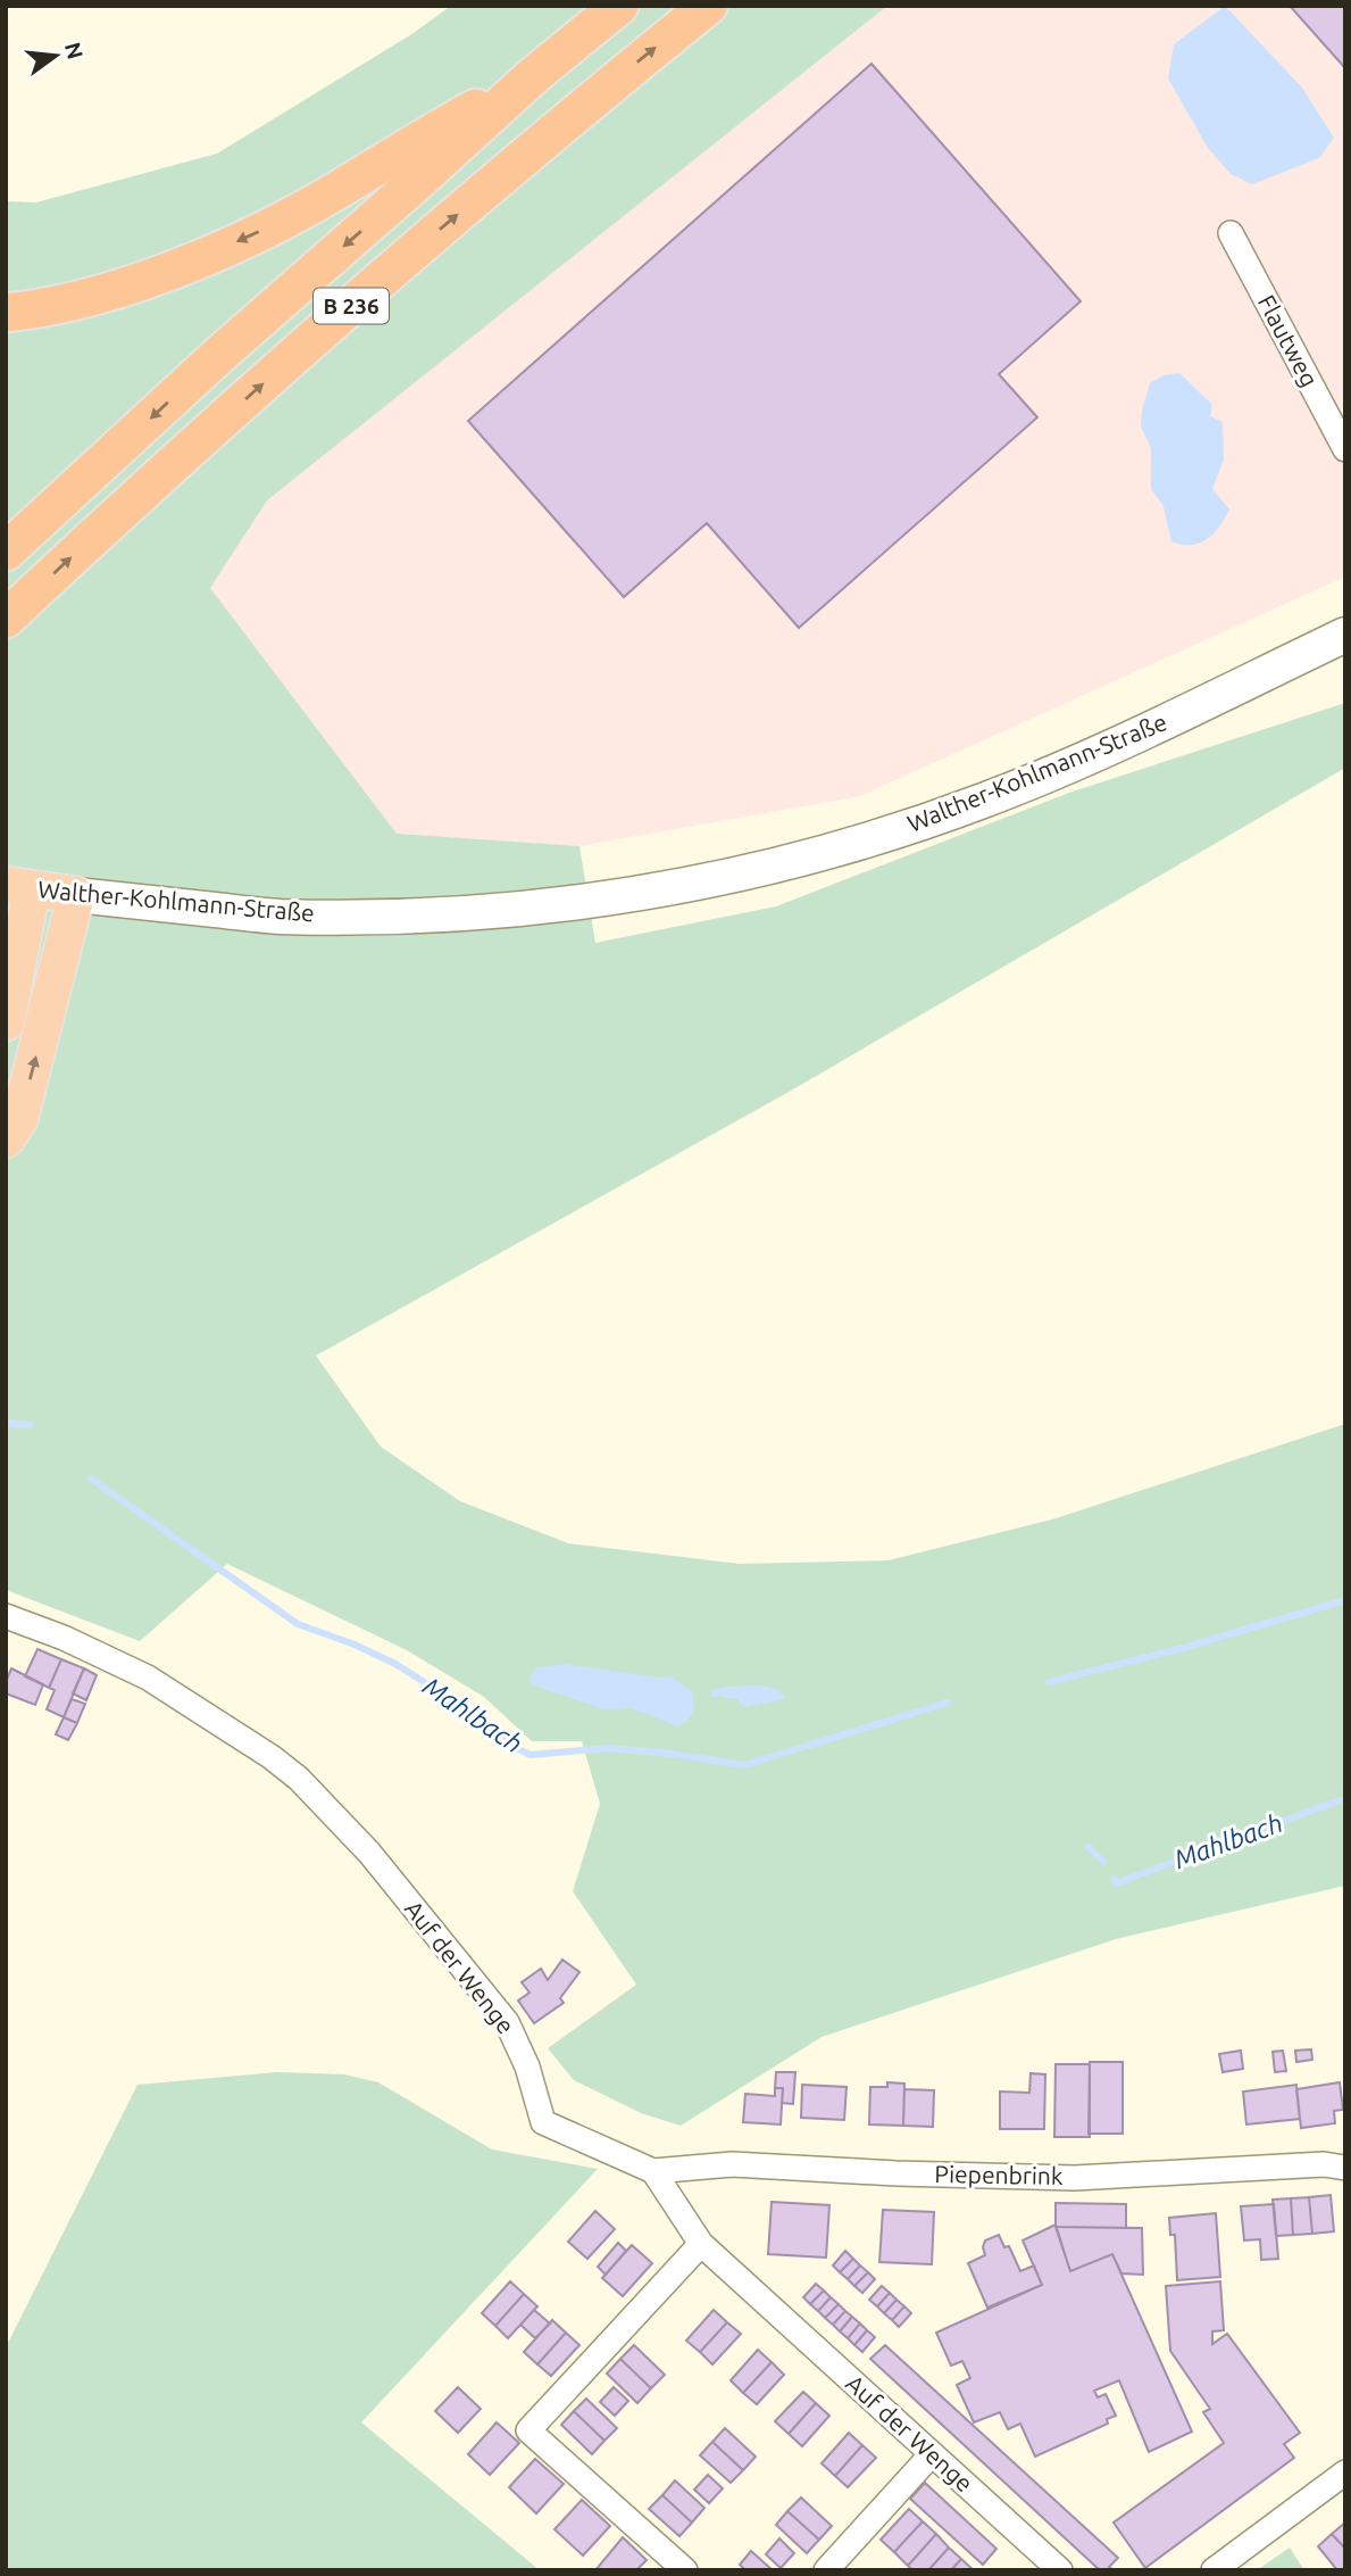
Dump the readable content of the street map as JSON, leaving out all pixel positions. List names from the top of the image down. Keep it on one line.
{"streets":{"highway":["B 236"],"main road":["Walther-Kohlmann-Straße"],"street":["Flautweg","Auf der Wenge","Piepenbrink"]},"crossings":[["Auf der Wenge","Piepenbrink"]],"water":["Mahlbach"],"north":"right"}
